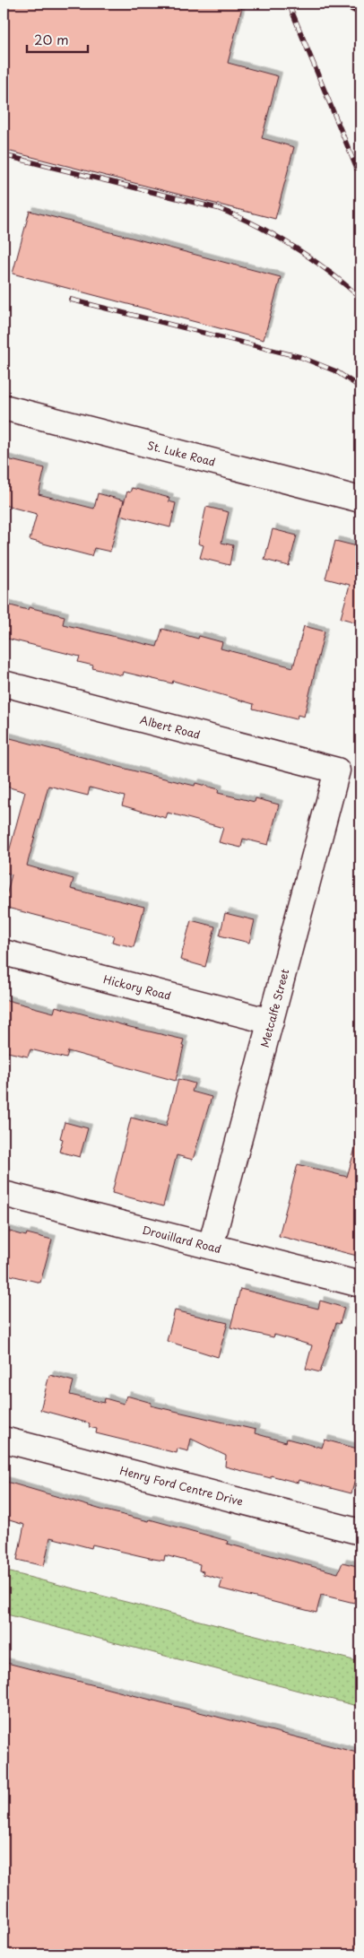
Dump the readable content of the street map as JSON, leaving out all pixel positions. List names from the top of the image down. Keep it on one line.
{"streets":{"street":["St. Luke Road","Albert Road","Hickory Road","Metcalfe Street","Drouillard Road","Henry Ford Centre Drive"]},"crossings":[["Albert Road","Metcalfe Street"],["Hickory Road","Metcalfe Street"],["Metcalfe Street","Drouillard Road"]],"scale_bar":"20 m"}
